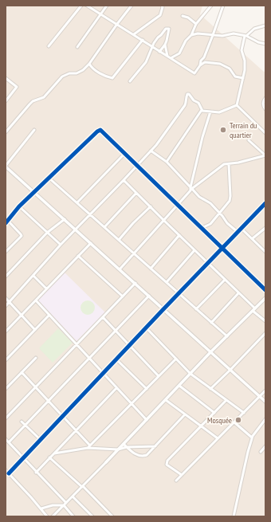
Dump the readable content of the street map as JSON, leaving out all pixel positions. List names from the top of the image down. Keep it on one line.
{"places":["Terrain du quartier","Mosquée"]}
